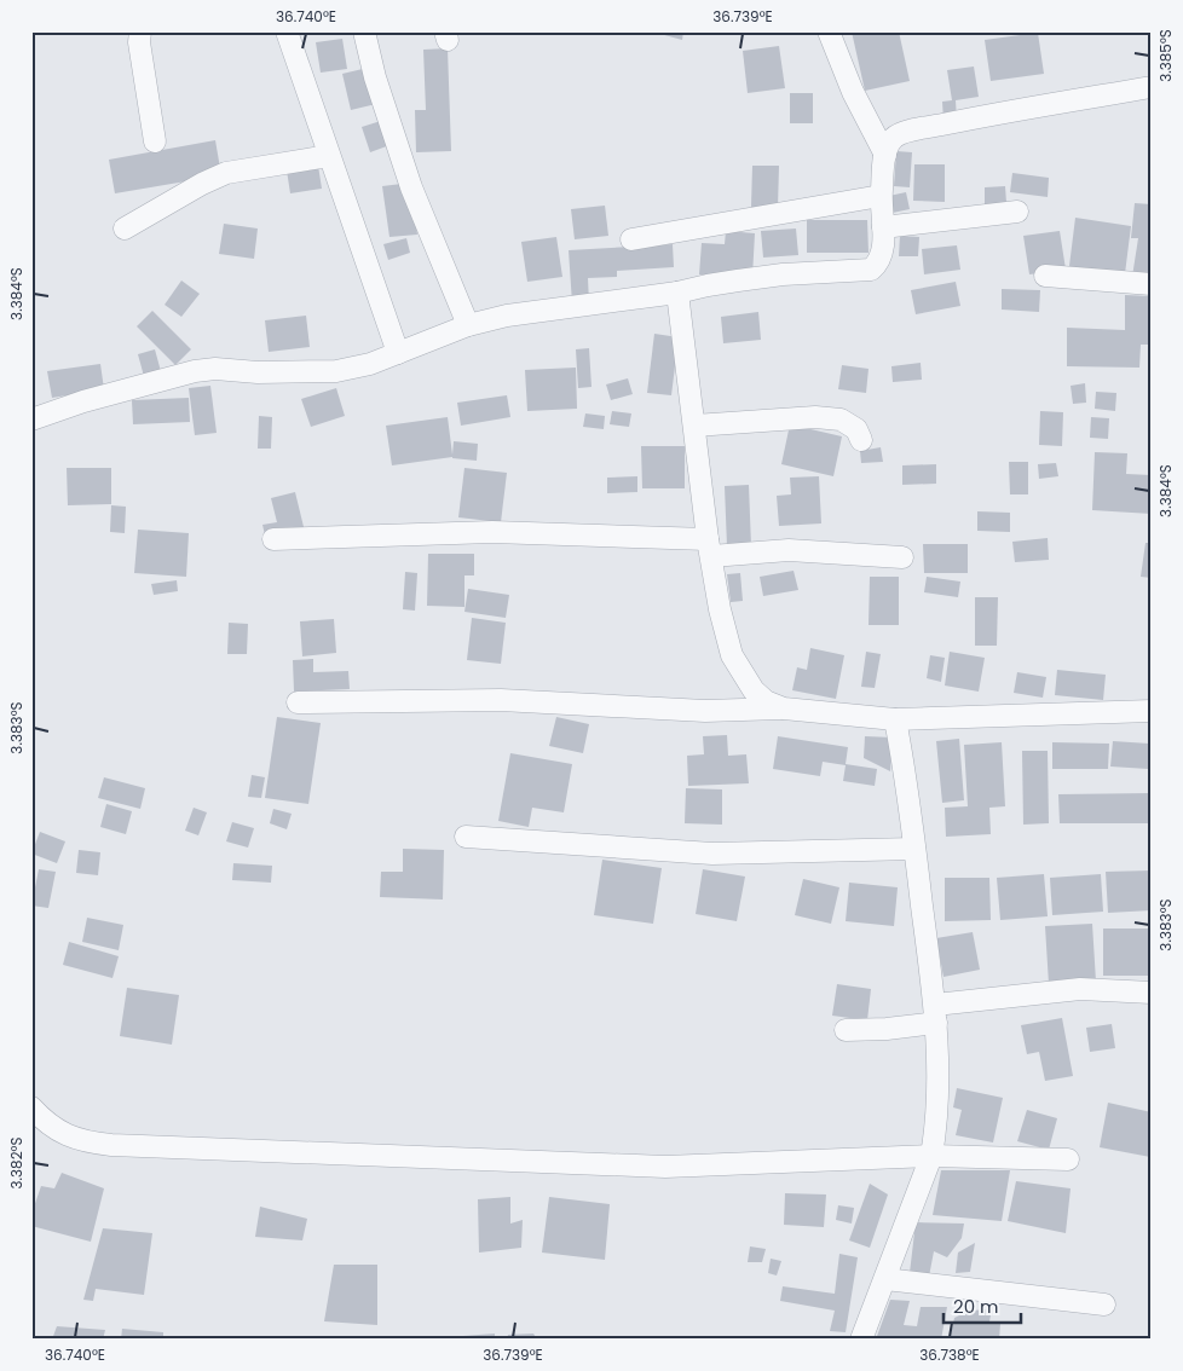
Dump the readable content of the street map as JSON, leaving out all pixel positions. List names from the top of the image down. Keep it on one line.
{"scale_bar":"20 m","coordinates":["36.740°E","36.739°E","3.385°S","3.384°S","3.383°S","3.382°S","36.738°E"]}
